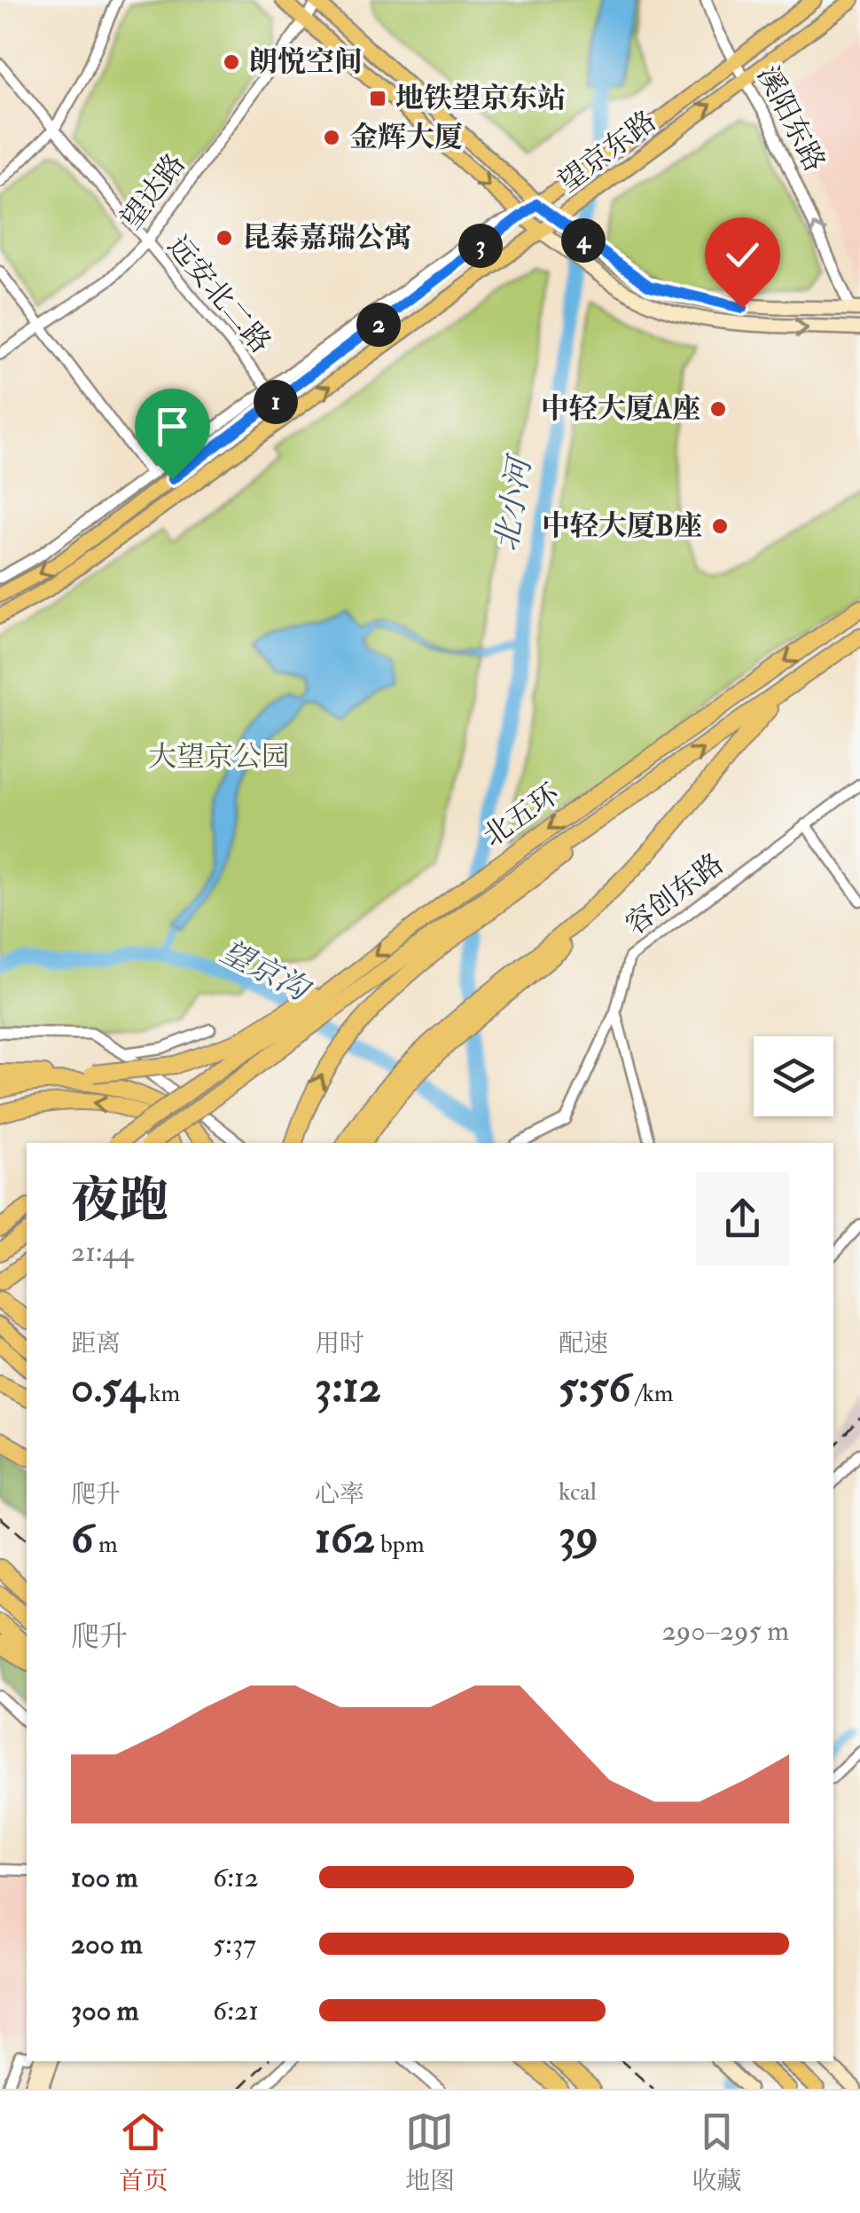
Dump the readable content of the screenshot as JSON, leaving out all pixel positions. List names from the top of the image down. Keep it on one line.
{"streets":{"highway":["北五环"],"main road":["望京东路"],"street":["溪阳东路","望达路","远安北二路","容创东路"]},"crossings":[["溪阳东路","望京东路"],["望达路","远安北二路"]],"one_way":["溪阳东路"],"water":["北小河","望京沟"],"parks":["大望京公园"],"places":{"other":["朗悦空间","金辉大厦","昆泰嘉瑞公寓","中轻大厦A座","中轻大厦B座"],"transit":["地铁望京东站"]},"page":{"pins":["4","3","2","1"],"heading":["夜跑","21:44"],"stats":[["距离","0.54 km"],["用时","3:12"],["配速","5:56 /km"],["爬升","6 m"],["心率","162 bpm"],["kcal","39"]],"chart":["爬升","290–295 m"],"list":[{"name":"100 m","note":"6:12"},{"name":"200 m","note":"5:37"},{"name":"300 m","note":"6:21"}],"tabs":["首页","地图","收藏"]}}
